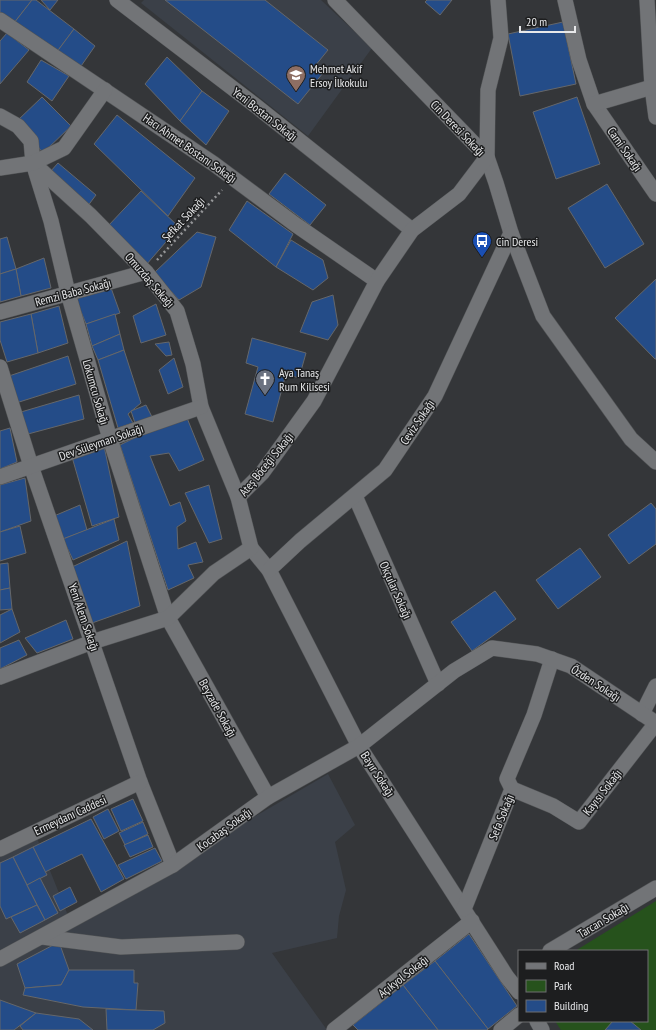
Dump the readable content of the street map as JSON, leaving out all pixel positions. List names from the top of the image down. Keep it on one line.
{"streets":{"street":["Yeni Bostan Sokağı","Cin Deresi Sokağı","Hacı Ahmet Bostanı Sokağı","Cami Sokağı","Omuzdaş Sokağı","Remzi Baba Sokağı","Lokumcu Sokağı","Ceviz Sokağı","Dev Süleyman Sokağı","Ateş Böceği Sokağı","Okçular Sokağı","Yeni Alem Sokağı","Özden Sokağı","Beyzade Sokağı","Bayır Sokağı","Kayısı Sokağı","Ermeydanı Caddesi","Sefa Sokağı","Kocabaş Sokağı","Tarcan Sokağı","Açıkyol Sokağı"],"path":["Şefkat Sokağı"]},"crossings":[["Yeni Bostan Sokağı","Ateş Böceği Sokağı"],["Cin Deresi Sokağı","Ceviz Sokağı"],["Cin Deresi Sokağı","Ateş Böceği Sokağı"],["Hacı Ahmet Bostanı Sokağı","Şefkat Sokağı"],["Hacı Ahmet Bostanı Sokağı","Ateş Böceği Sokağı"],["Şefkat Sokağı","Omuzdaş Sokağı"],["Şefkat Sokağı","Remzi Baba Sokağı"],["Omuzdaş Sokağı","Remzi Baba Sokağı"],["Omuzdaş Sokağı","Lokumcu Sokağı"],["Omuzdaş Sokağı","Dev Süleyman Sokağı"],["Omuzdaş Sokağı","Ateş Böceği Sokağı"],["Remzi Baba Sokağı","Lokumcu Sokağı"],["Lokumcu Sokağı","Dev Süleyman Sokağı"],["Lokumcu Sokağı","Beyzade Sokağı"],["Ceviz Sokağı","Okçular Sokağı"],["Ceviz Sokağı","Bayır Sokağı"],["Dev Süleyman Sokağı","Yeni Alem Sokağı"],["Ateş Böceği Sokağı","Bayır Sokağı"],["Okçular Sokağı","Özden Sokağı"],["Okçular Sokağı","Kocabaş Sokağı"],["Yeni Alem Sokağı","Ermeydanı Caddesi"],["Yeni Alem Sokağı","Kocabaş Sokağı"],["Özden Sokağı","Kayısı Sokağı"],["Özden Sokağı","Sefa Sokağı"],["Özden Sokağı","Kocabaş Sokağı"],["Beyzade Sokağı","Kocabaş Sokağı"],["Bayır Sokağı","Sefa Sokağı"],["Bayır Sokağı","Kocabaş Sokağı"],["Bayır Sokağı","Açıkyol Sokağı"],["Kayısı Sokağı","Sefa Sokağı"],["Sefa Sokağı","Açıkyol Sokağı"]],"places":{"school or university":["Mehmet Akif Ersoy İlkokulu"],"bus stop":["Cin Deresi"],"church":["Aya Tanaş Rum Kilisesi"]},"legend":["Road","Park","Building"],"scale_bar":"20 m"}
